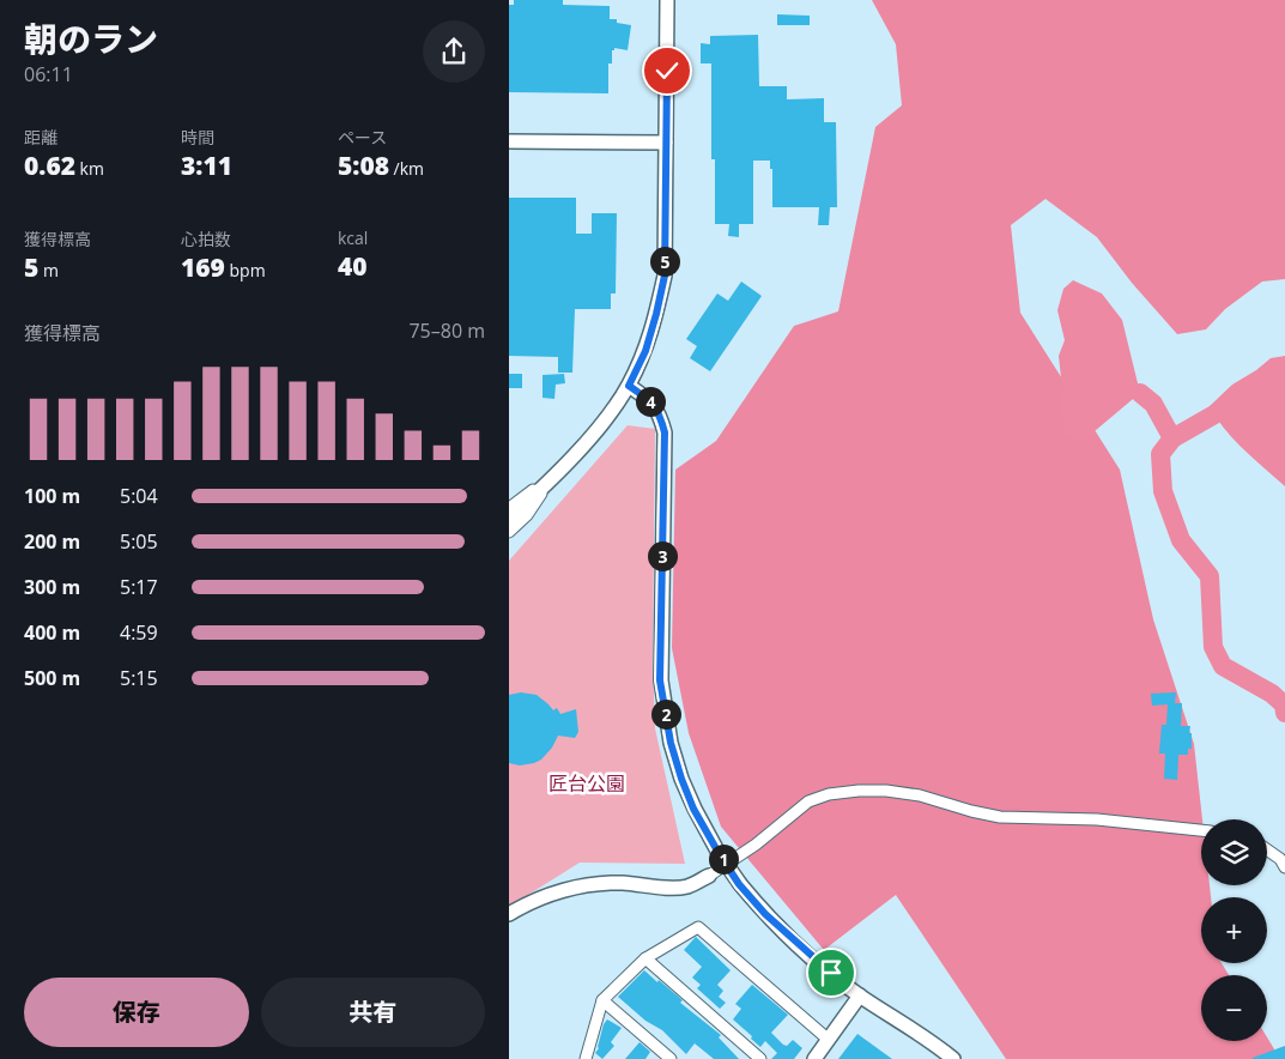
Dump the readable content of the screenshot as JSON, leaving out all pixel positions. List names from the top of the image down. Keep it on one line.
{"parks":["匠台公園"],"page":{"heading":["朝のラン","06:11"],"stats":[["距離","0.62 km"],["時間","3:11"],["ペース","5:08 /km"],["獲得標高","5 m"],["心拍数","169 bpm"],["kcal","40"]],"pins":["5","4","3","2","1"],"chart":["獲得標高","75–80 m"],"list":[{"name":"100 m","note":"5:04"},{"name":"200 m","note":"5:05"},{"name":"300 m","note":"5:17"},{"name":"400 m","note":"4:59"},{"name":"500 m","note":"5:15"}],"map_buttons":["+","−"],"buttons":["保存","共有"]}}
